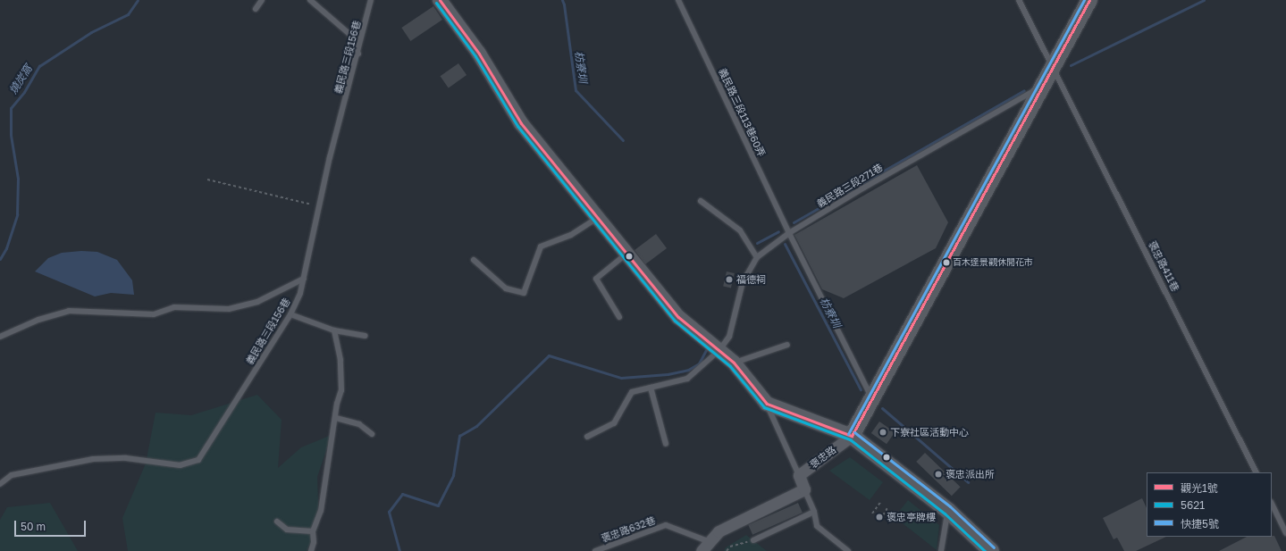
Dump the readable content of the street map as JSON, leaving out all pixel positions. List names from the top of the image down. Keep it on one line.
{"streets":{"main road":["褒忠路"],"lane":["義民路三段156巷","義民路三段113巷60弄","義民路三段271巷","褒忠路411巷","褒忠路632巷"]},"crossings":[["義民路三段113巷60弄","義民路三段271巷"],["義民路三段113巷60弄","褒忠路"],["義民路三段271巷","褒忠路"],["褒忠路411巷","褒忠路"]],"water":["枋寮圳","燒炭窩"],"places":["百木達景觀休閒花市","福德祠","下寮社區活動中心","褒忠派出所","褒忠亭牌樓"],"lines":["transit line 觀光1號","transit line 快捷5號","transit line 5621"],"legend":["觀光1號","5621","快捷5號"],"scale_bar":"50 m"}
